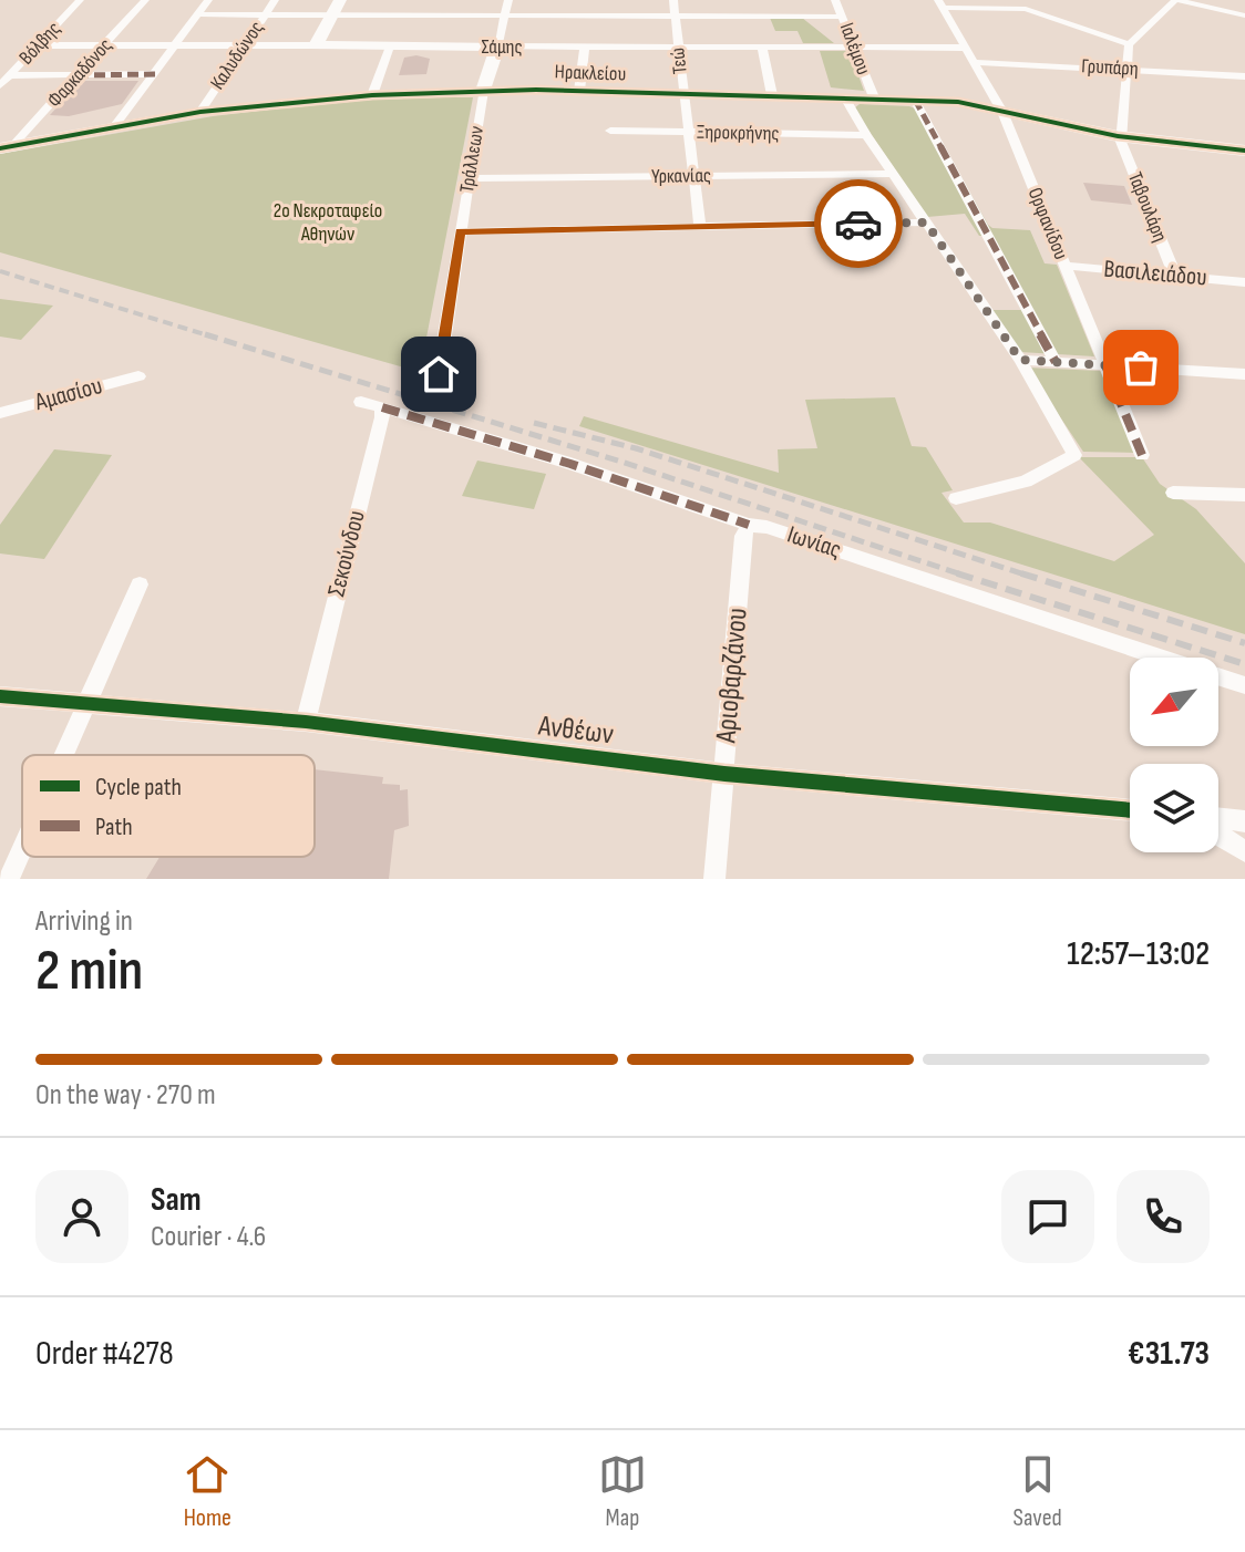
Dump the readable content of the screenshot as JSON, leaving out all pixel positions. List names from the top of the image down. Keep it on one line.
{"streets":{"main road":["Σάμης","Ηρακλείου","Τράλλεων"],"street":["Βόλβης","Ιαλέμου","Καλυδώνος","Τεώ","Γρυπάρη","Φαρκαδόνος","Ξηροκρήνης","Υρκανίας","Ταβουλάρη","Ορφανίδου","Βασιλειάδου","Αμασίου","Ιωνίας","Σεκούνδου","Αριοβαρζάνου","Ανθέων"]},"crossings":[["Βόλβης","Σάμης"],["Σάμης","Ιαλέμου"],["Σάμης","Καλυδώνος"],["Σάμης","Τεώ"],["Σάμης","Φαρκαδόνος"],["Σάμης","Τράλλεων"],["Σάμης","Ορφανίδου"],["Ιαλέμου","Ηρακλείου"],["Καλυδώνος","Ηρακλείου"],["Τεώ","Ηρακλείου"],["Τεώ","Ξηροκρήνης"],["Τεώ","Υρκανίας"],["Γρυπάρη","Ταβουλάρη"],["Γρυπάρη","Ορφανίδου"],["Φαρκαδόνος","Ηρακλείου"],["Ηρακλείου","Τράλλεων"],["Ηρακλείου","Ταβουλάρη"],["Ηρακλείου","Ορφανίδου"],["Τράλλεων","Υρκανίας"],["Ταβουλάρη","Βασιλειάδου"],["Ορφανίδου","Βασιλειάδου"],["Ιωνίας","Σεκούνδου"],["Ιωνίας","Αριοβαρζάνου"],["Σεκούνδου","Ανθέων"],["Αριοβαρζάνου","Ανθέων"]],"parks":["2ο Νεκροταφείο Αθηνών"],"legend":["Cycle path","Path"],"north":"bottom left","page":{"heading":["2 min","Arriving in","12:57–13:02"],"panel":["Sam","Courier · 4.6","Order #4278","€31.73"],"bar":"On the way · 270 m","tabs":["Home","Map","Saved"]}}
